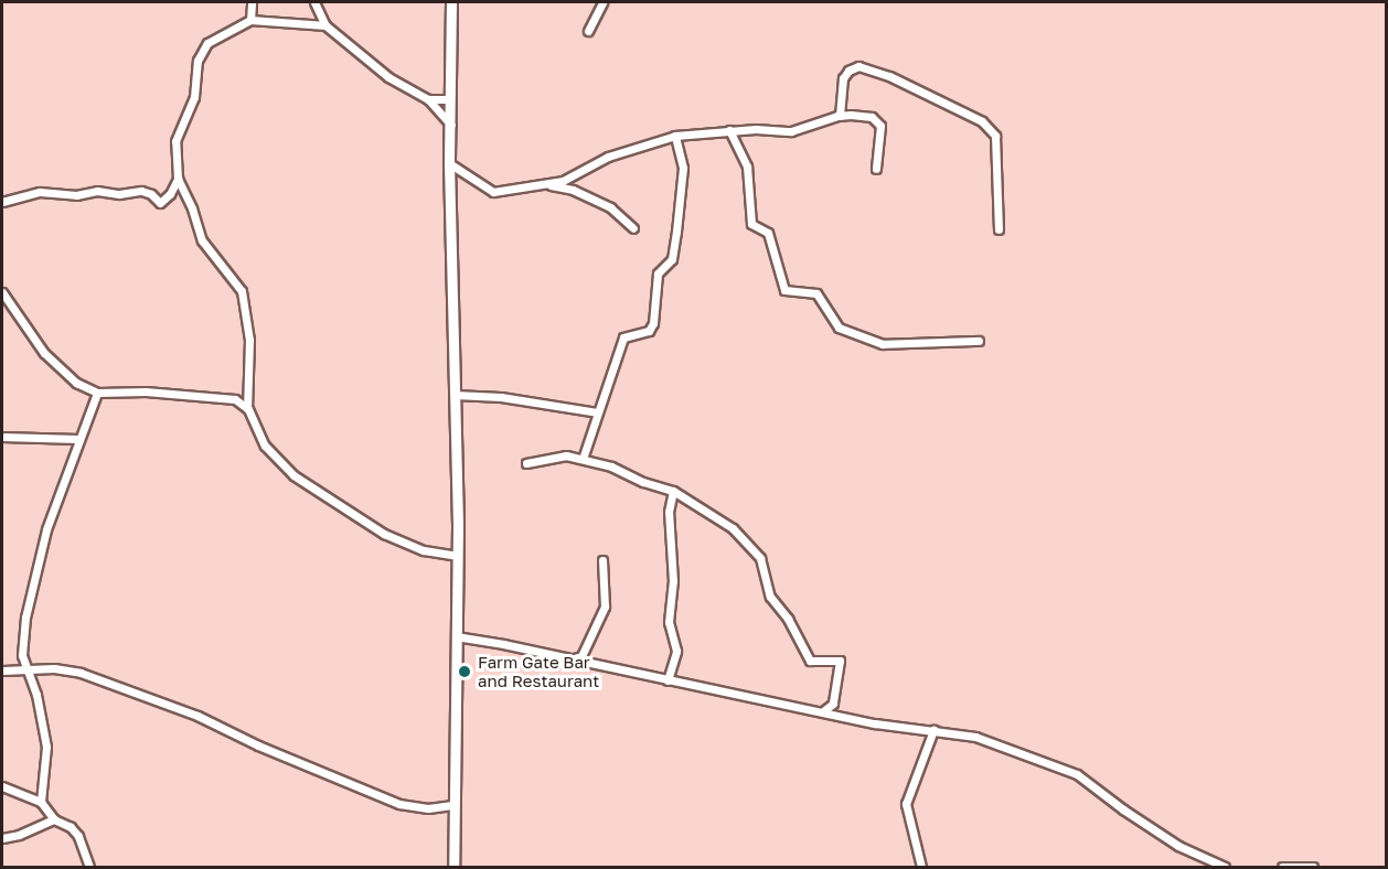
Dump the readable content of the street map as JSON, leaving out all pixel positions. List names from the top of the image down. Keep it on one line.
{"places":["Farm Gate Bar and Restaurant"]}
